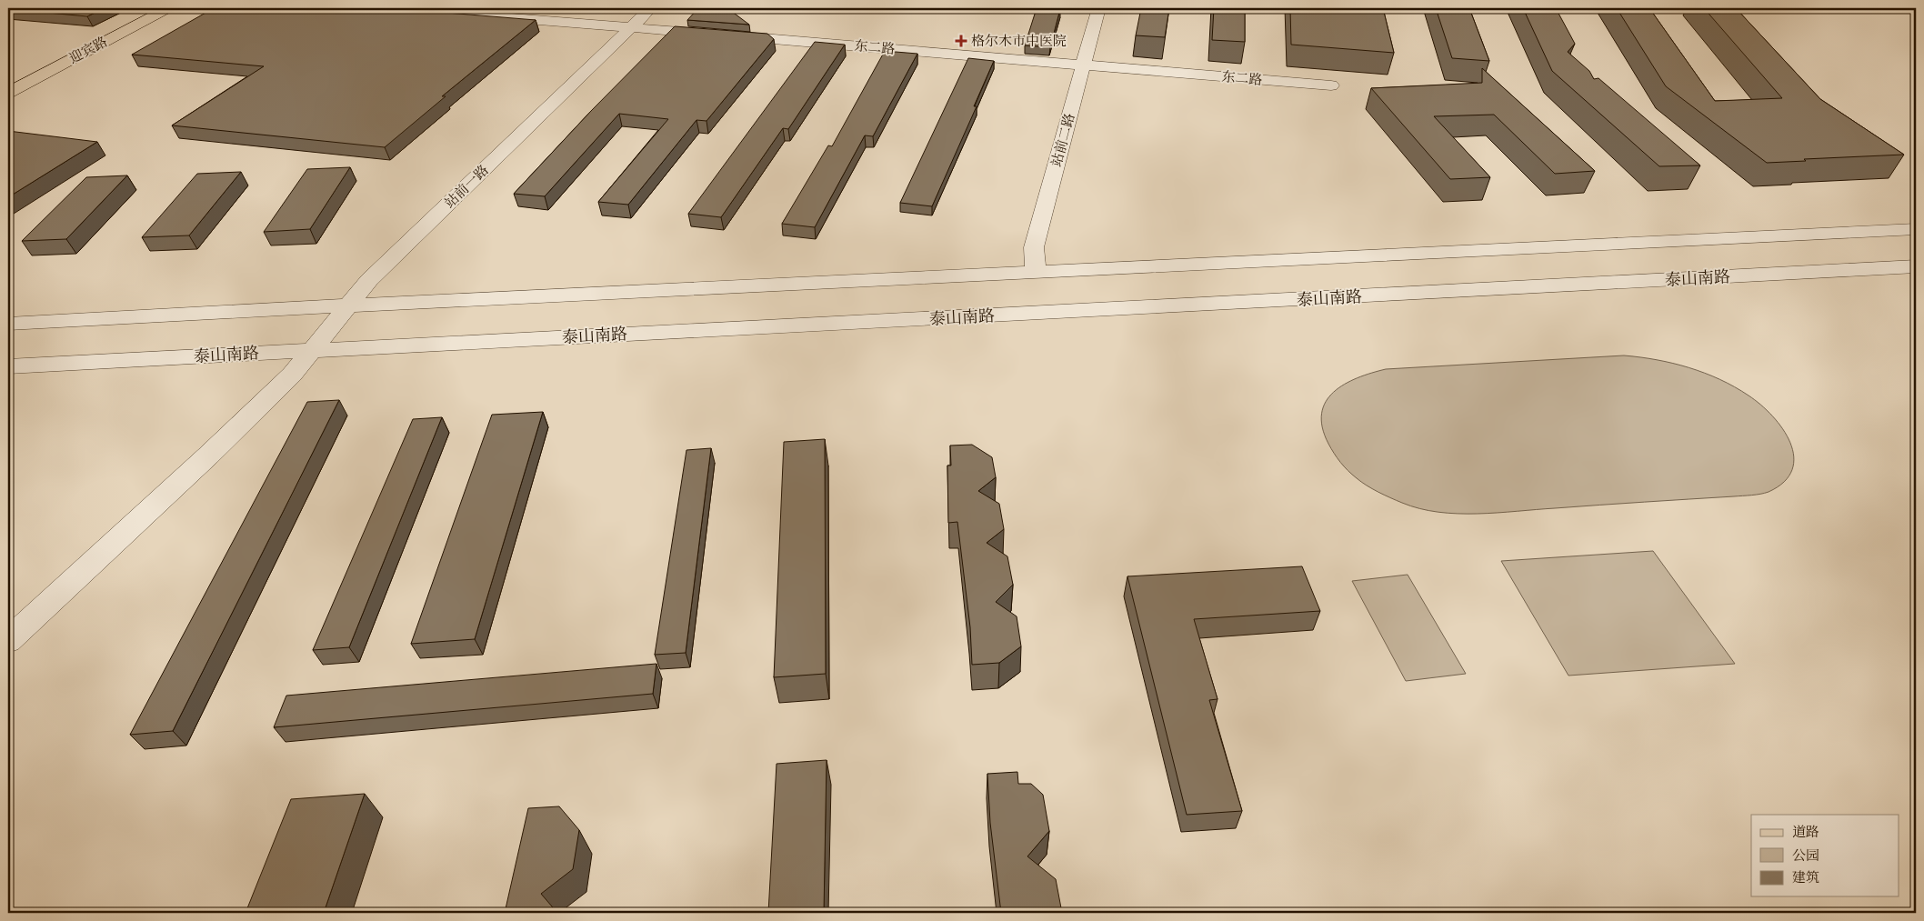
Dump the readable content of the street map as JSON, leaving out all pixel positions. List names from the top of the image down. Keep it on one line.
{"streets":{"main road":["迎宾路"],"street":["东二路","站前二路","站前一路","泰山南路"]},"crossings":[["东二路","站前二路"],["东二路","站前一路"],["站前一路","泰山南路"]],"places":{"health":["格尔木市中医院"]},"legend":["道路","公园","建筑"]}
